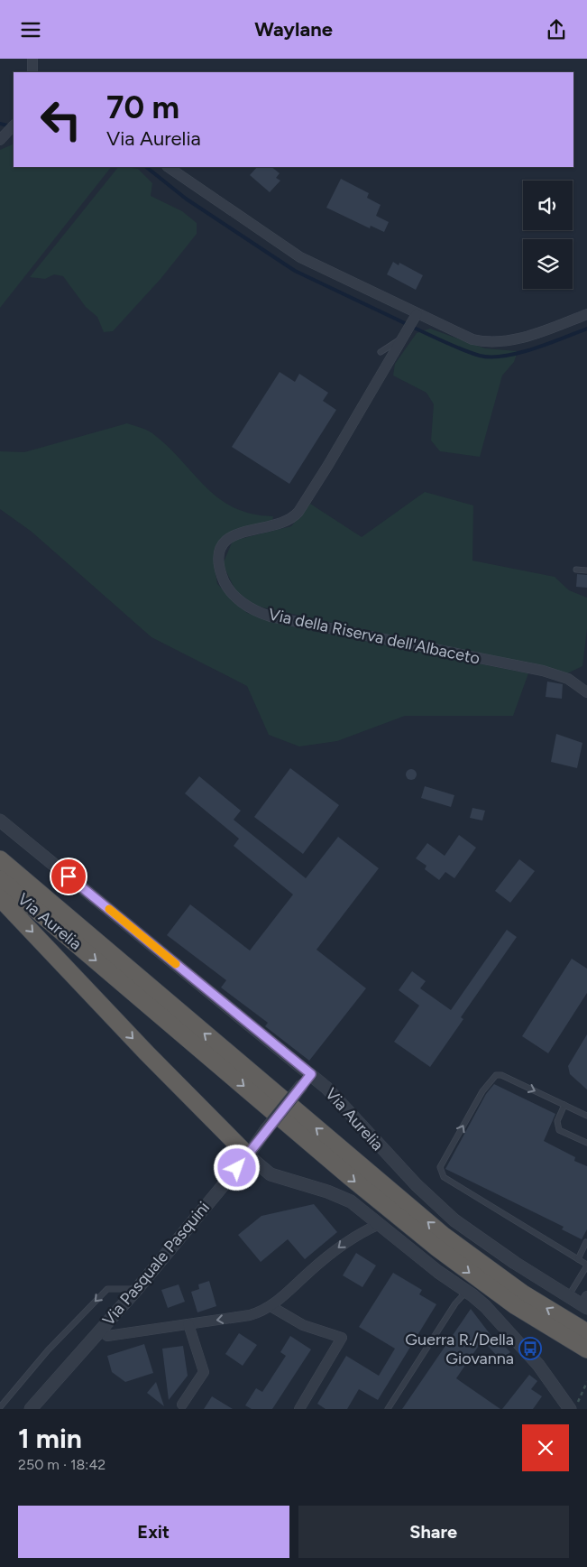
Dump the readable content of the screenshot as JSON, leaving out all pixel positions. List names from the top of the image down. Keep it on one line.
{"streets":{"highway":["Via Aurelia"],"street":["Via della Riserva dell'Albaceto","Via Pasquale Pasquini"]},"crossings":[["Via Aurelia","Via Pasquale Pasquini"]],"places":{"bus stop":["Guerra R./Della Giovanna"]},"page":{"header":"Waylane","turn":["70 m","Via Aurelia"],"heading":["1 min","250 m · 18:42"],"buttons":["Exit","Share"]}}
